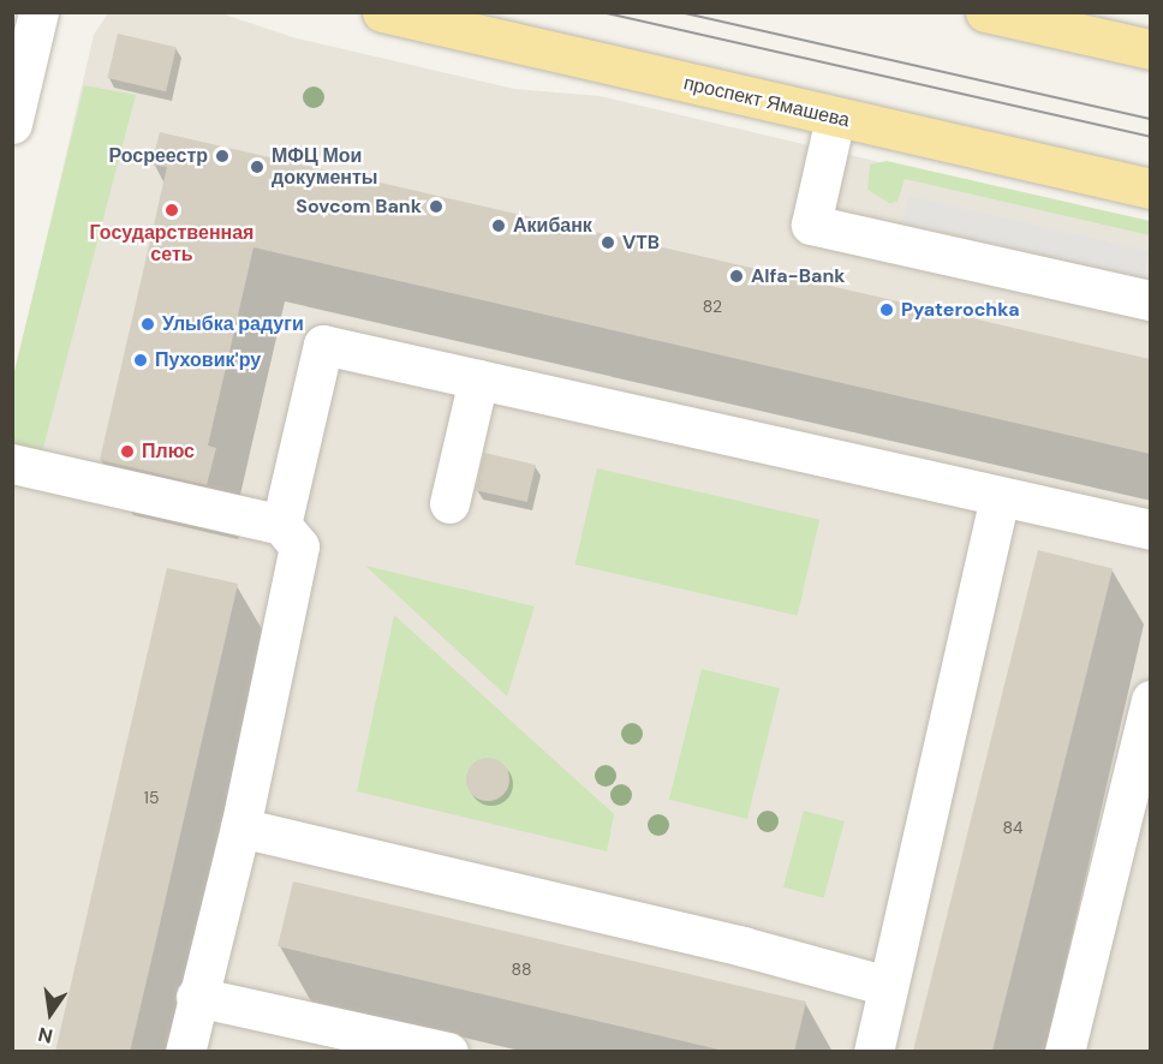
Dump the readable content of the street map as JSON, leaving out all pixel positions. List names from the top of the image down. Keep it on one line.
{"streets":{"main road":["проспект Ямашева"]},"places":["Росреестр","МФЦ Мои документы","Sovcom Bank","Государственная сеть","Акибанк","VTB","Alfa-Bank","Pyaterochka","Улыбка радуги","Пуховик'ру","Плюс"],"house_numbers":["82","15","84","88"],"north":"bottom"}
